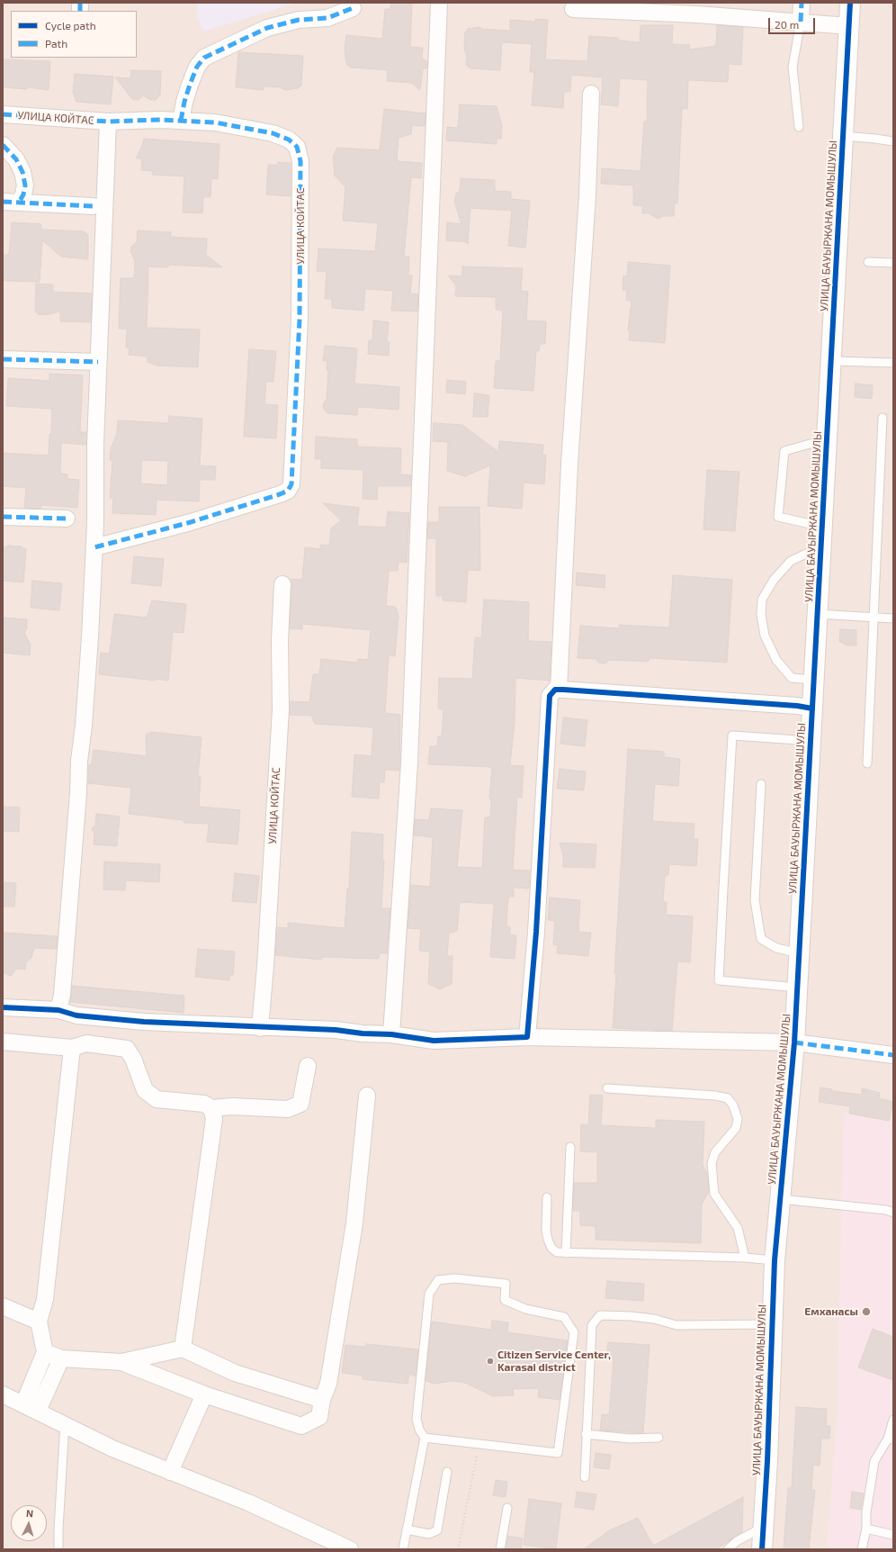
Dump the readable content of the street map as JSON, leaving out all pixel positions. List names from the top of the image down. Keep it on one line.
{"streets":{"street":["УЛИЦА КОЙТАС","УЛИЦА БАУЫРЖАНА МОМЫШУЛЫ"]},"places":["Емханасы","Citizen Service Center, Karasai district"],"legend":["Cycle path","Path"],"scale_bar":"20 m","north":"top"}
